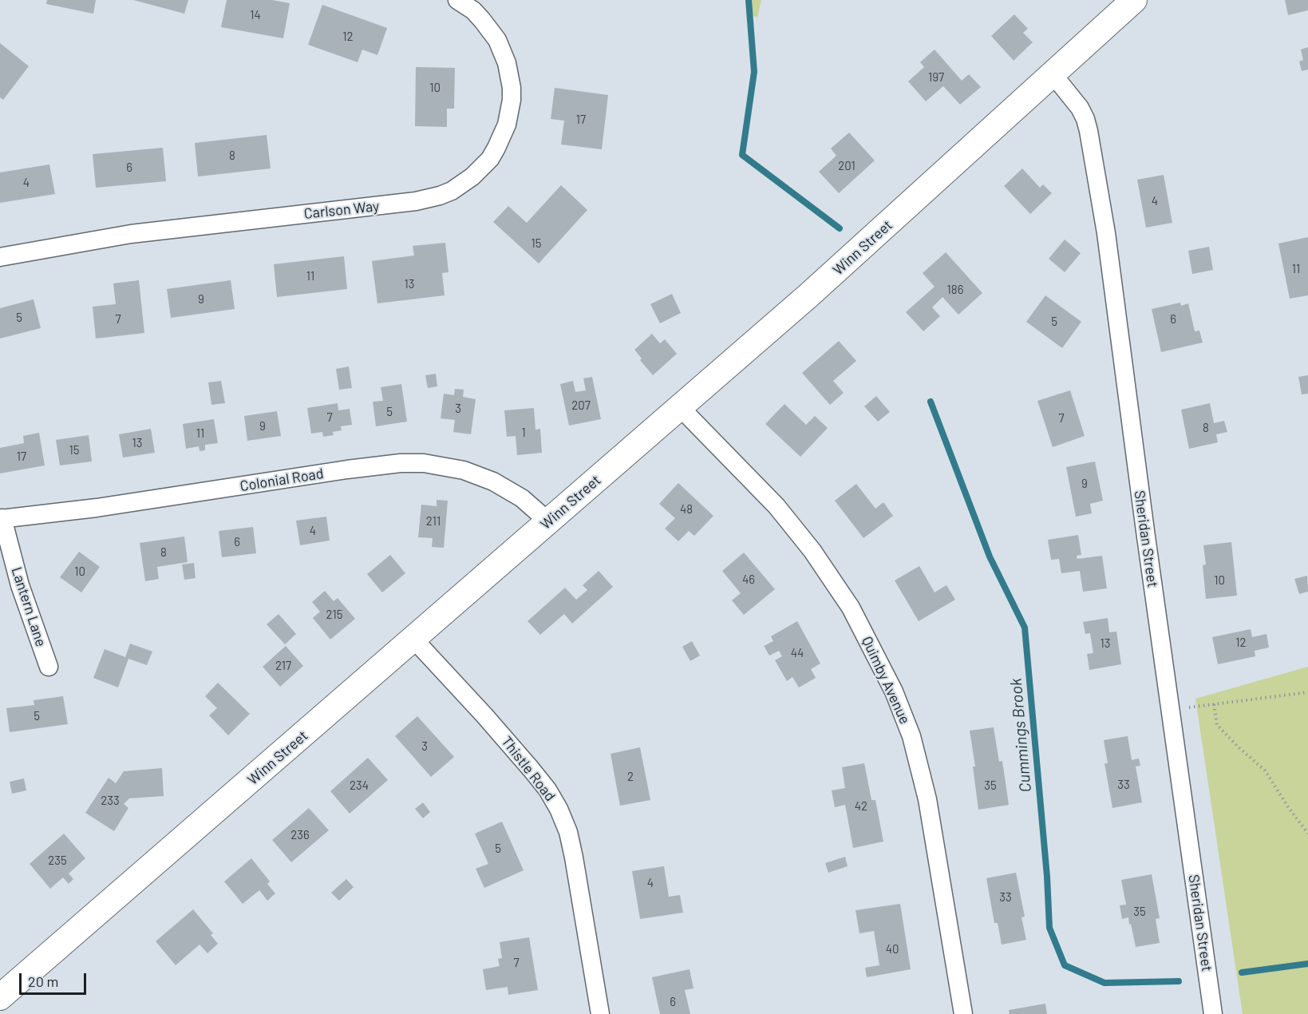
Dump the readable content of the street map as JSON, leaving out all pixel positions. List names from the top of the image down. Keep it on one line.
{"streets":{"main road":["Winn Street"],"street":["Carlson Way","Colonial Road","Sheridan Street","Lantern Lane","Quimby Avenue","Thistle Road"]},"crossings":[["Winn Street","Colonial Road"],["Winn Street","Sheridan Street"],["Winn Street","Quimby Avenue"],["Winn Street","Thistle Road"],["Colonial Road","Lantern Lane"]],"water":["Cummings Brook"],"house_numbers":["14","12","197","10","17","8","201","6","4","4","15","11","11","13","186","9","5","7","6","5","207","3","5","7","7","9","8","1","11","13","15","17","9","48","211","4","6","8","10","46","10","215","12","13","44","217","5","3","2","33","234","35","233","42","236","5","235","4","33","35","40","7","6"],"scale_bar":"20 m"}
